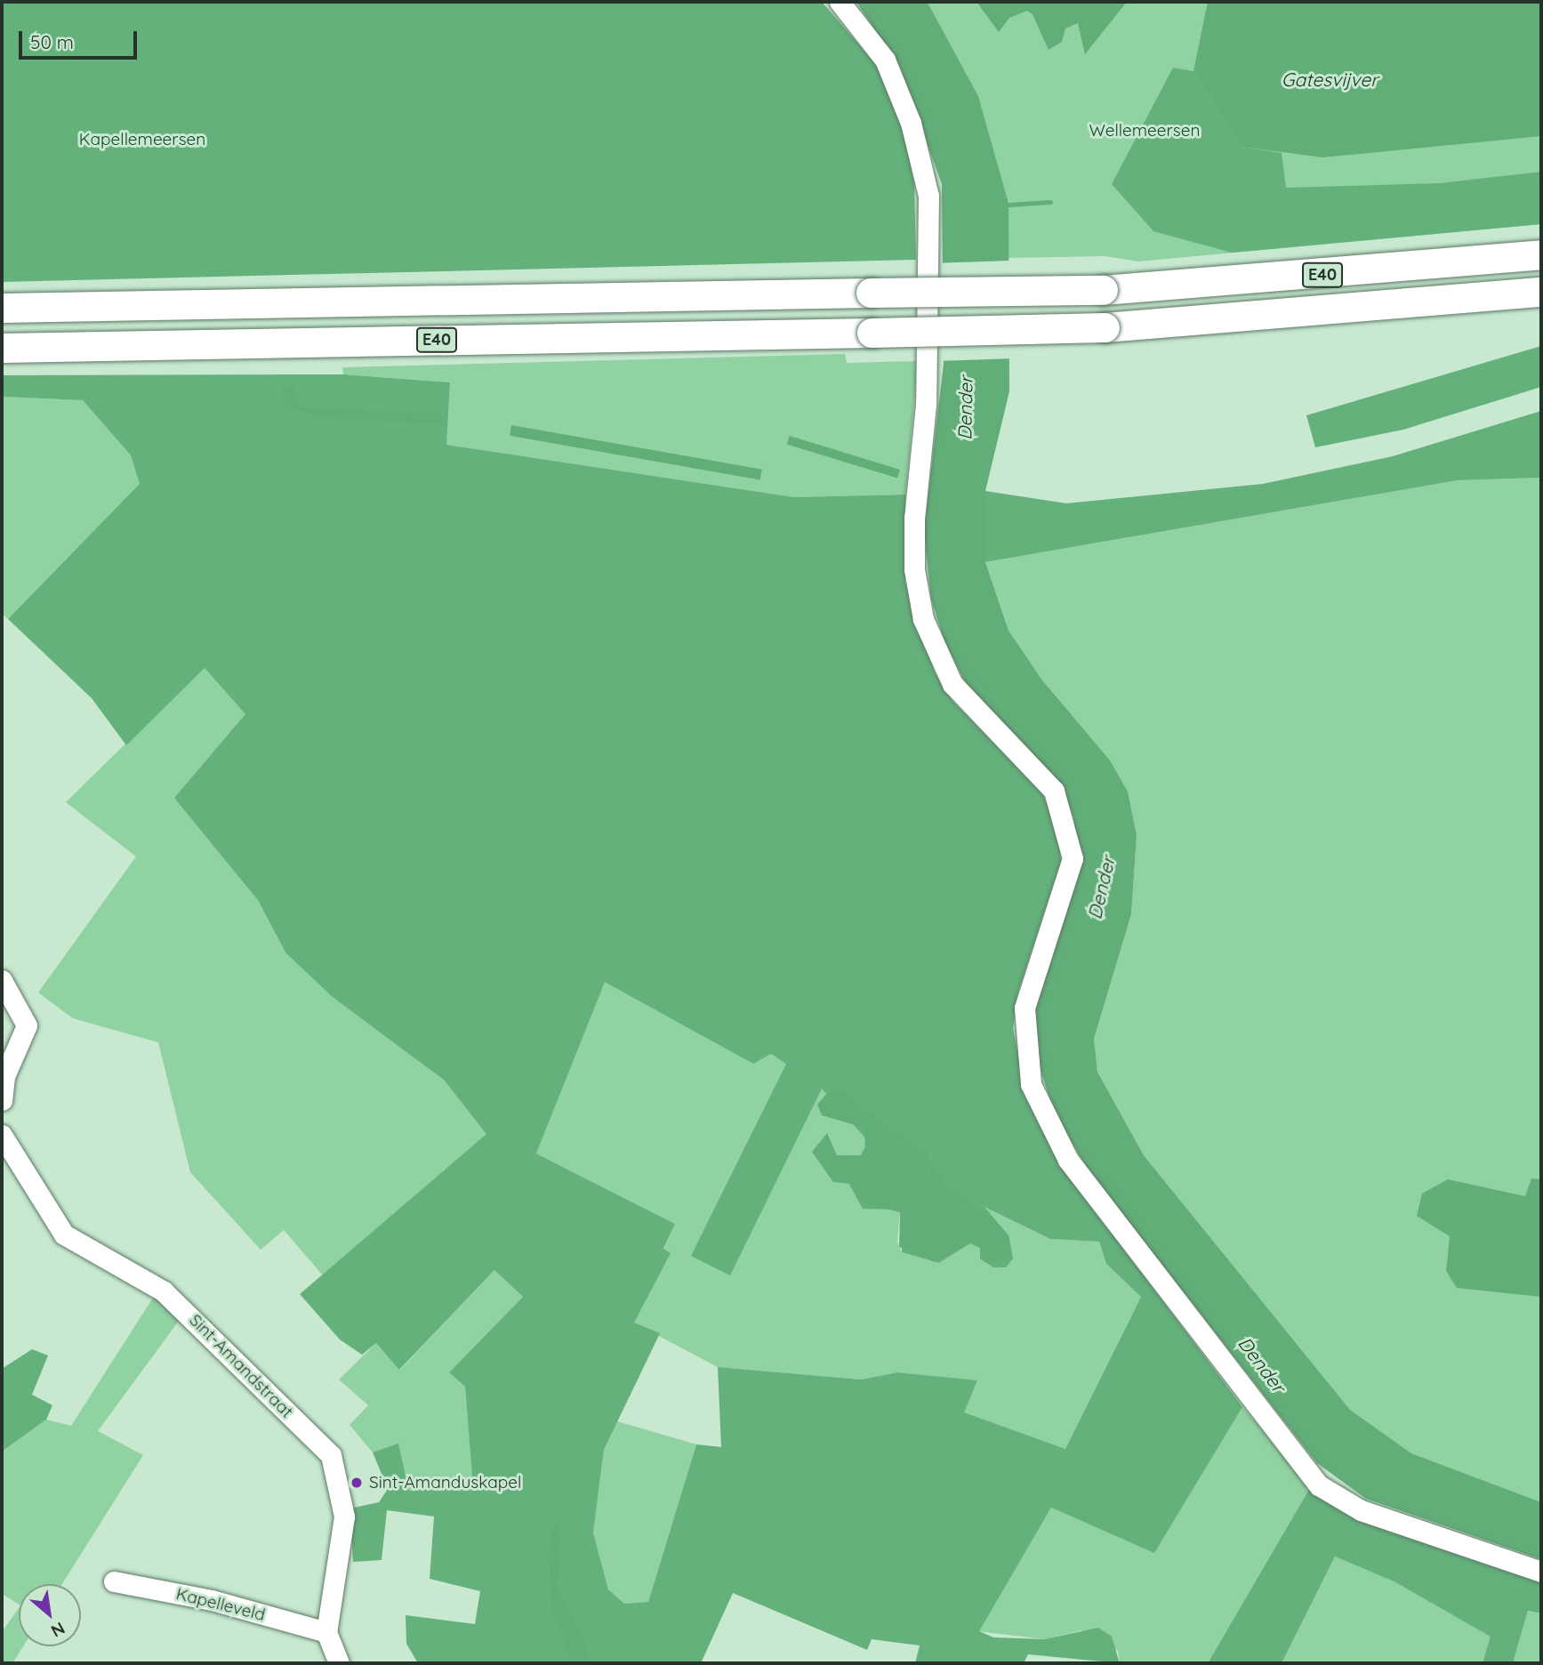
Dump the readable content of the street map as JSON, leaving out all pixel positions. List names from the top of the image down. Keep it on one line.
{"streets":{"highway":["E40"],"street":["Sint-Amandstraat","Kapelleveld"]},"crossings":[["Sint-Amandstraat","Kapelleveld"]],"water":["Gatesvijver","Dender"],"parks":["Wellemeersen","Kapellemeersen"],"places":["Sint-Amanduskapel"],"scale_bar":"50 m","north":"bottom right"}
